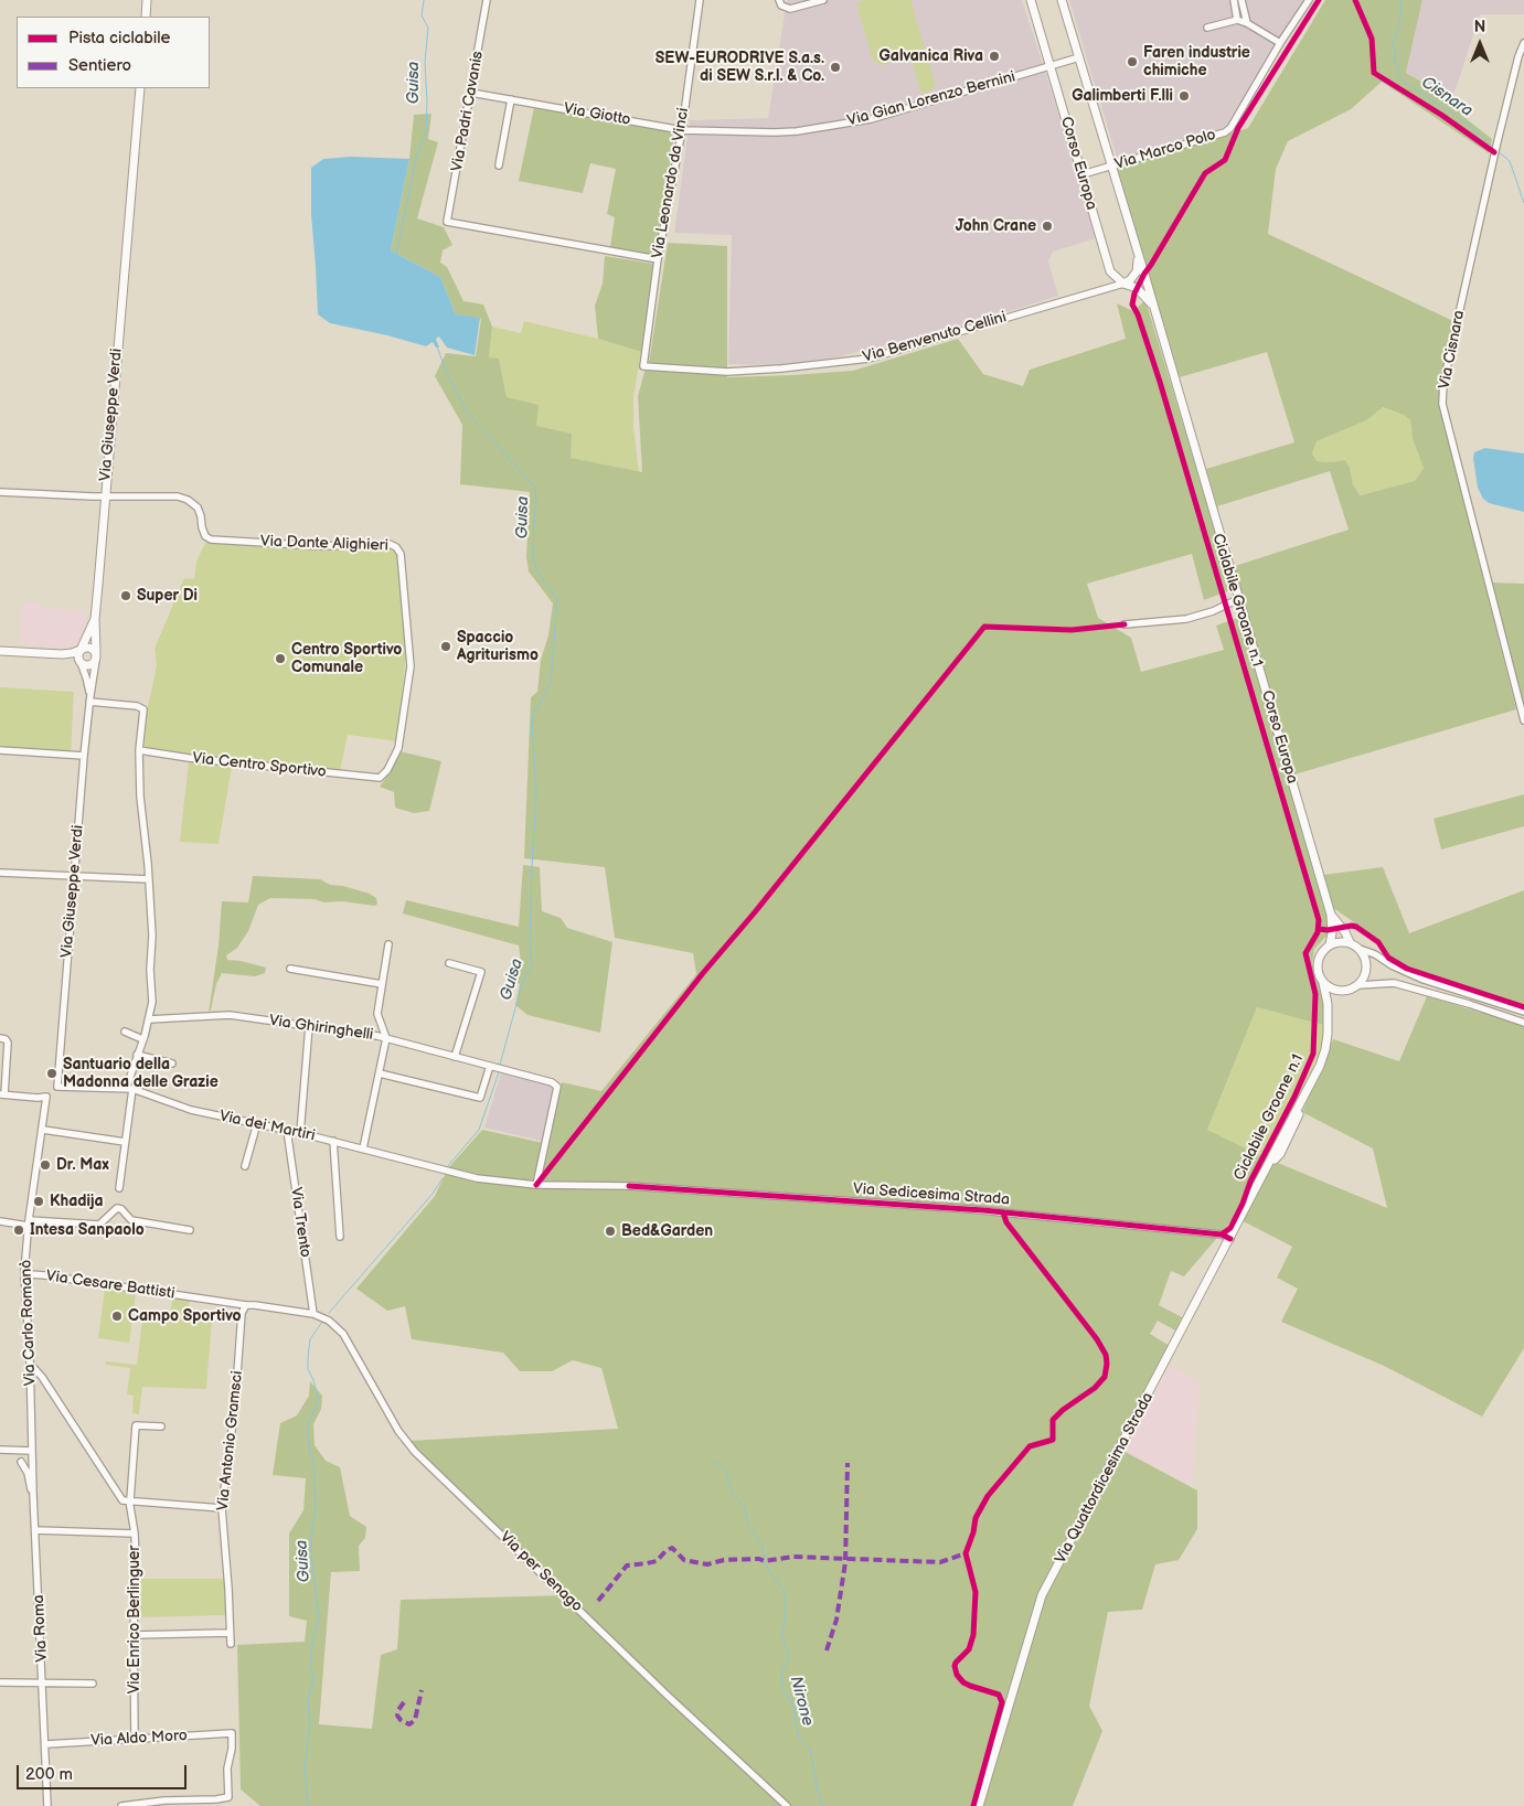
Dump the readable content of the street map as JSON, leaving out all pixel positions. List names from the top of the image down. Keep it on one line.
{"streets":{"street":["Via Gian Lorenzo Bernini","Via Padri Cavanis","Via Giotto","Via Marco Polo","Corso Europa","Via Leonardo da Vinci","Via Benvenuto Cellini","Via Cisnara","Via Giuseppe Verdi","Via Dante Alighieri","Via Centro Sportivo","Via Ghiringhelli","Via dei Martiri","Via Sedicesima Strada","Via Trento","Via Cesare Battisti","Via Carlo Romanò","Via Antonio Gramsci","Via Quattordicesima Strada","Via per Senago","Via Enrico Berlinguer","Via Roma","Via Aldo Moro"],"cycle path":["Ciclabile Groane n.1"]},"crossings":[["Via Gian Lorenzo Bernini","Via Giotto"],["Via Gian Lorenzo Bernini","Corso Europa"],["Via Gian Lorenzo Bernini","Via Leonardo da Vinci"],["Via Padri Cavanis","Via Giotto"],["Via Padri Cavanis","Via Leonardo da Vinci"],["Via Giotto","Via Leonardo da Vinci"],["Via Marco Polo","Corso Europa"],["Corso Europa","Via Benvenuto Cellini"],["Corso Europa","Via Quattordicesima Strada"],["Via Leonardo da Vinci","Via Benvenuto Cellini"],["Via Giuseppe Verdi","Via Dante Alighieri"],["Via Giuseppe Verdi","Via dei Martiri"],["Via Dante Alighieri","Via Centro Sportivo"],["Via Ghiringhelli","Via Sedicesima Strada"],["Via dei Martiri","Via Sedicesima Strada"],["Via dei Martiri","Via Trento"],["Via Sedicesima Strada","Via Quattordicesima Strada"],["Via Trento","Via Cesare Battisti"],["Via Cesare Battisti","Via Carlo Romanò"],["Via Cesare Battisti","Via Antonio Gramsci"],["Via Cesare Battisti","Via per Senago"],["Via Carlo Romanò","Via Roma"],["Via Enrico Berlinguer","Via Aldo Moro"],["Via Roma","Via Aldo Moro"]],"water":["Guisa","Cisnara","Nirone"],"places":["Galvanica Riva","Faren industrie chimiche","SEW-EURODRIVE S.a.s. di SEW S.r.l. & Co.","Galimberti F.lli","John Crane","Super Di","Spaccio Agriturismo","Centro Sportivo Comunale","Santuario della Madonna delle Grazie","Dr. Max","Khadija","Intesa Sanpaolo","Bed&Garden","Campo Sportivo"],"legend":["Pista ciclabile","Sentiero"],"scale_bar":"200 m","north":"top"}
